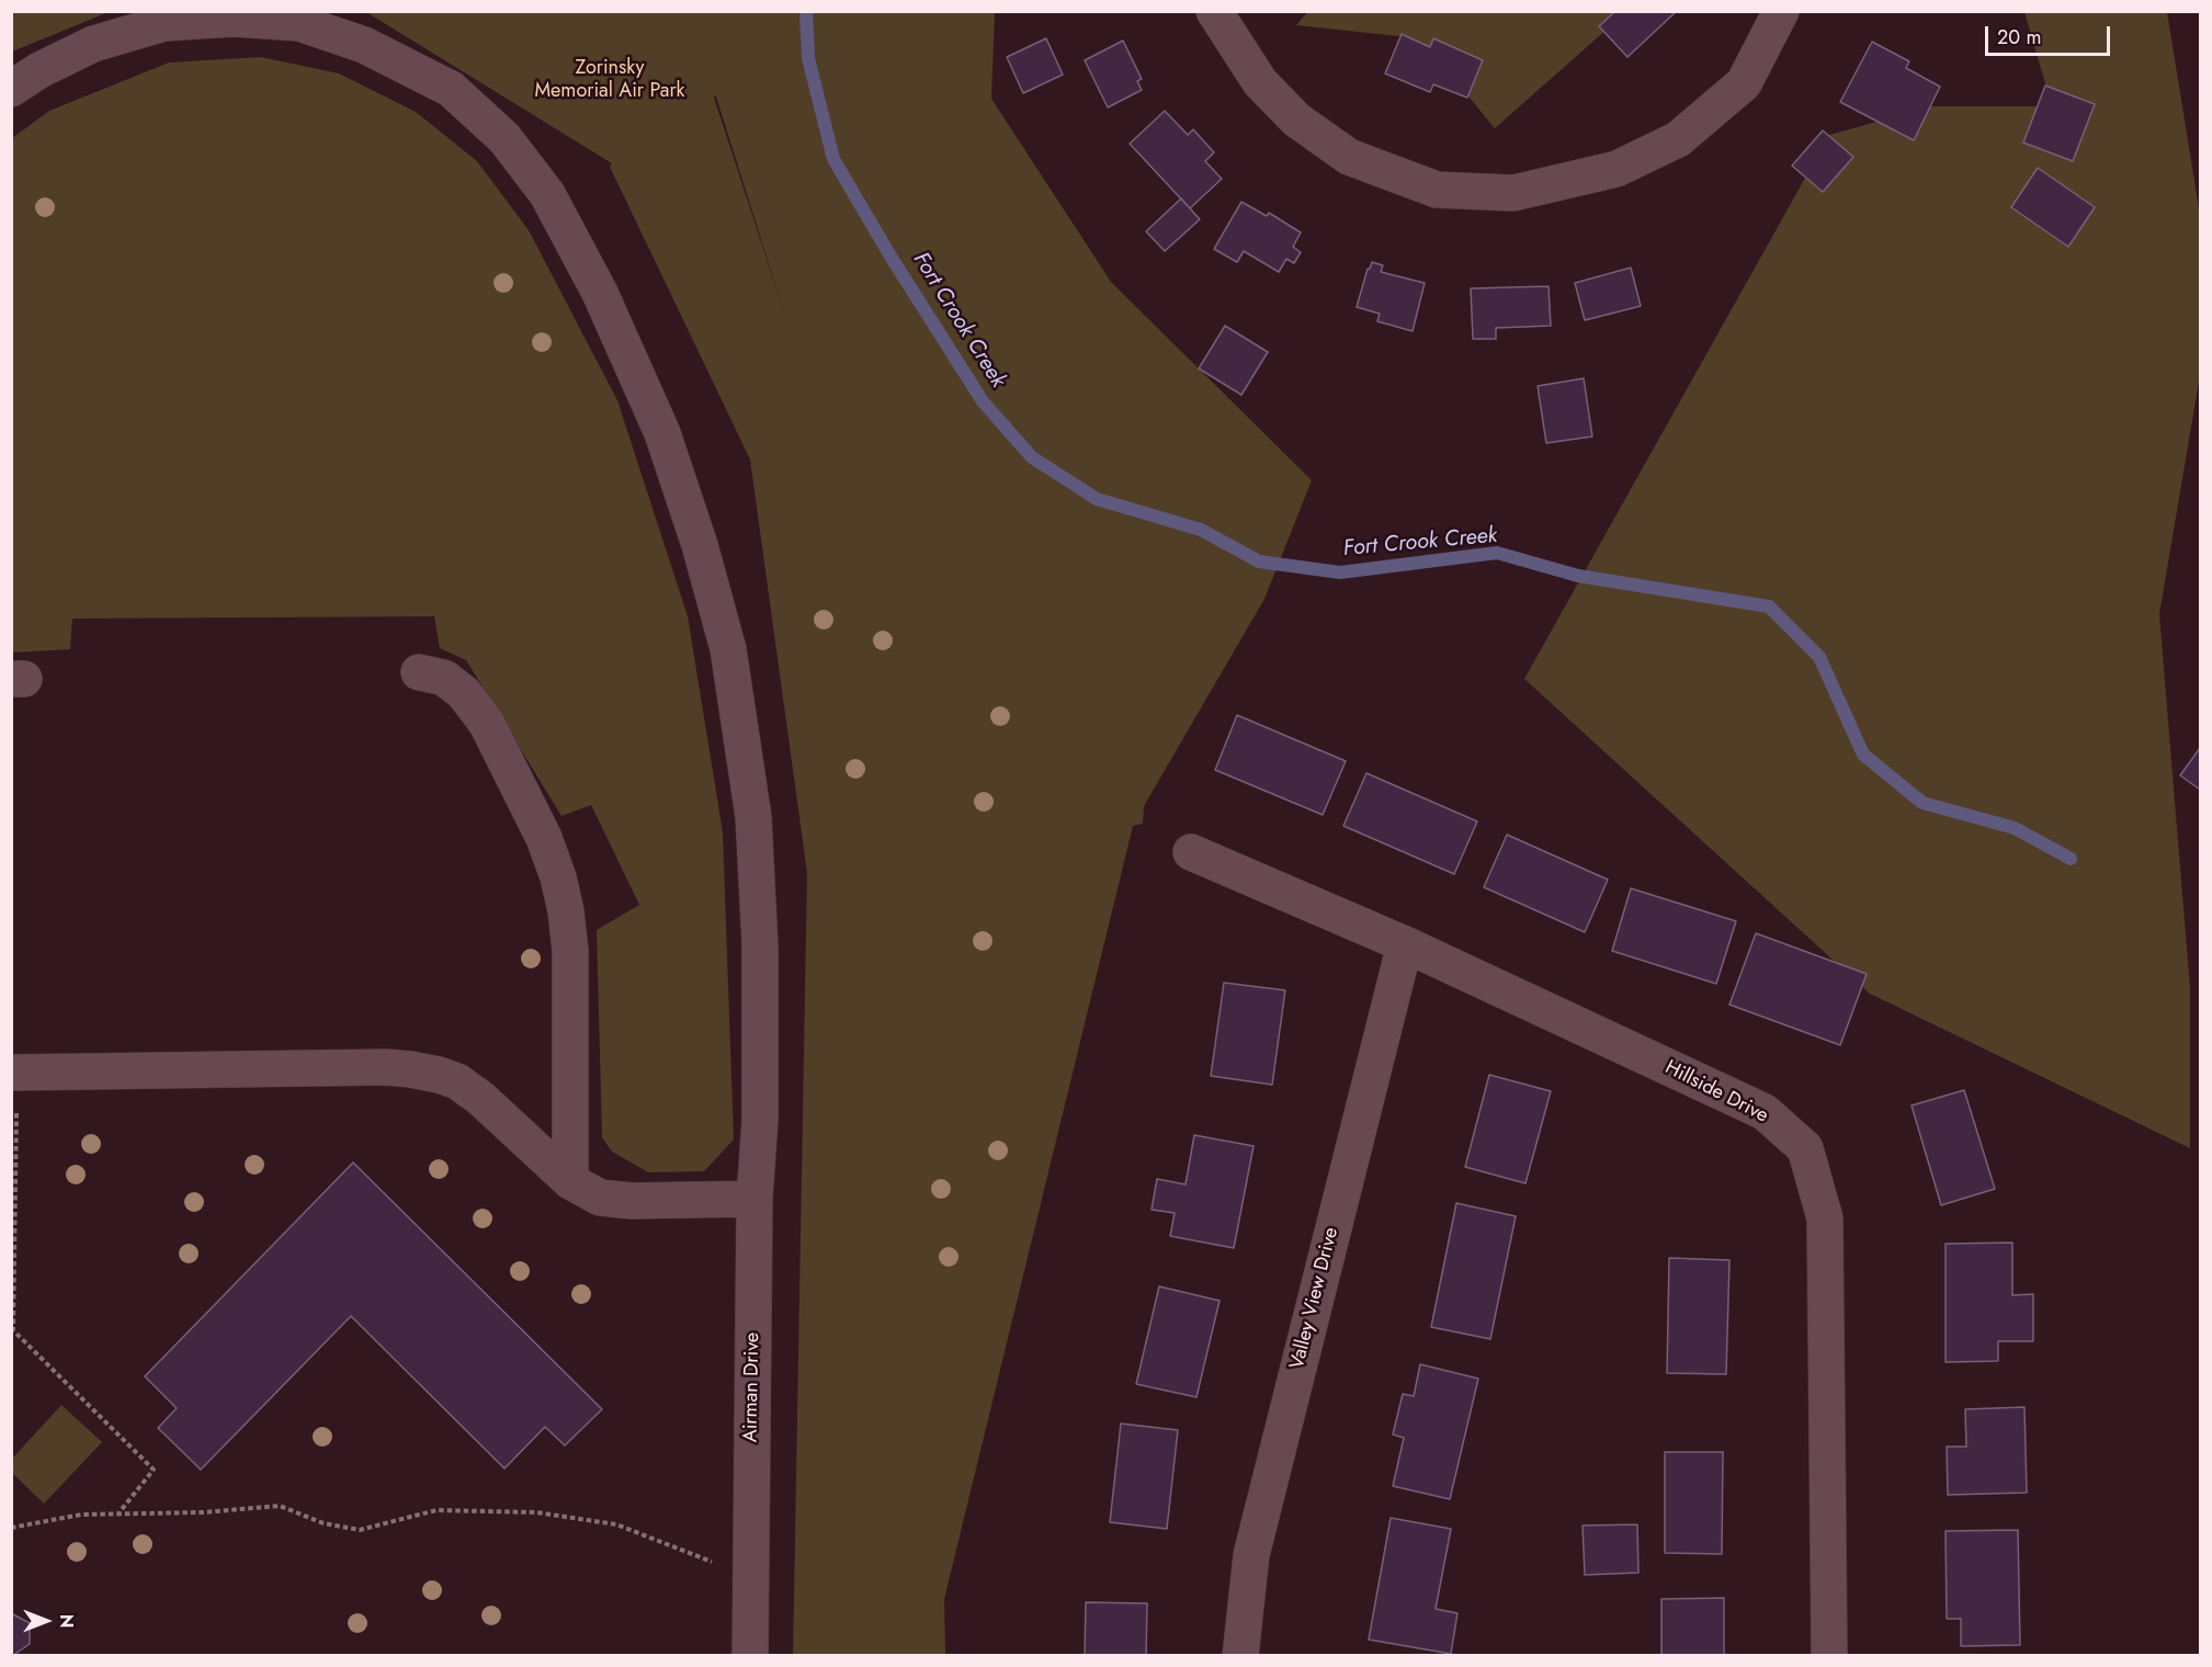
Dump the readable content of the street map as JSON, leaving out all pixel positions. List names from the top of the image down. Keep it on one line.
{"streets":{"street":["Hillside Drive","Valley View Drive","Airman Drive"]},"crossings":[["Hillside Drive","Valley View Drive"]],"water":["Fort Crook Creek"],"parks":["Zorinsky Memorial Air Park"],"scale_bar":"20 m","north":"right"}
